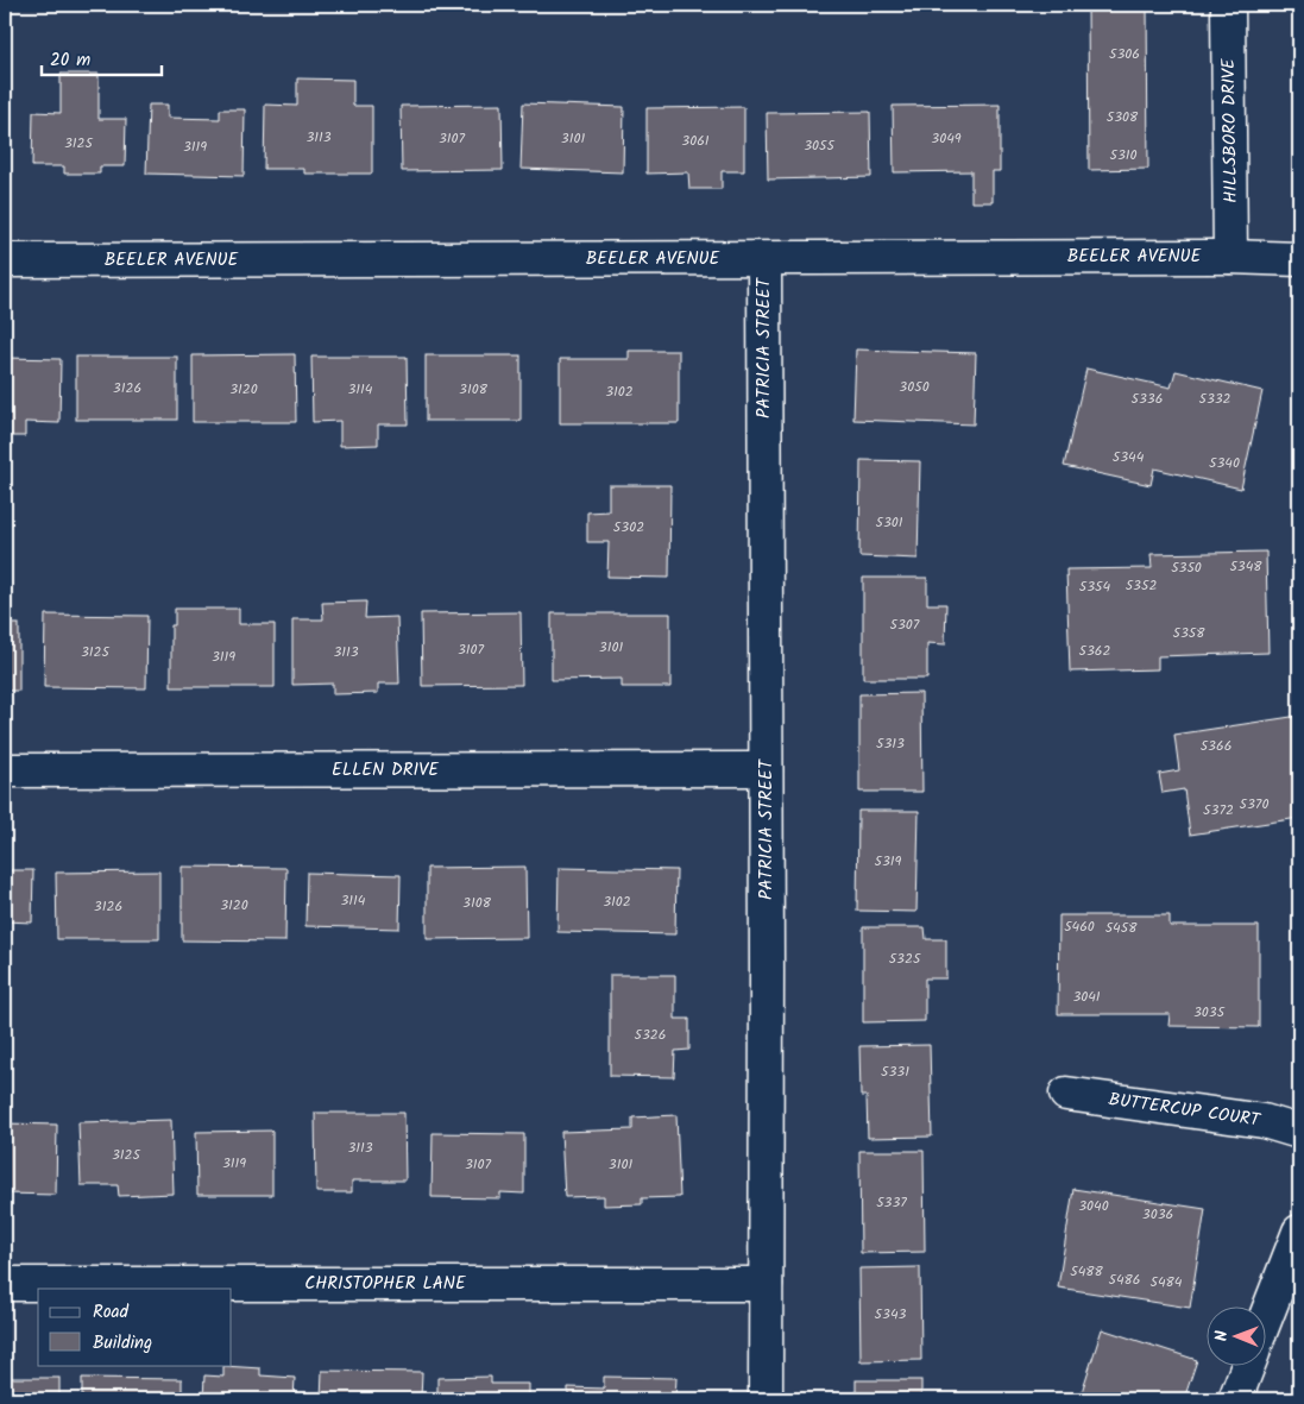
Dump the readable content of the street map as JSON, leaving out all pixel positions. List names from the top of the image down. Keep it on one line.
{"streets":{"street":["HILLSBORO DRIVE","BEELER AVENUE","PATRICIA STREET","ELLEN DRIVE","BUTTERCUP COURT","CHRISTOPHER LANE"]},"crossings":[["HILLSBORO DRIVE","BEELER AVENUE"],["BEELER AVENUE","PATRICIA STREET"],["PATRICIA STREET","ELLEN DRIVE"],["PATRICIA STREET","CHRISTOPHER LANE"]],"house_numbers":["5306","5308","3113","3107","3101","3049","3061","3125","3055","3119","5310","3050","3126","3120","3114","3108","3102","5336","5332","5344","5340","5301","5302","5348","5350","5352","5354","5307","5358","3101","3107","5362","3125","3113","3119","5313","5366","5370","5372","5319","3114","3102","3108","3120","3126","5460","5458","5325","3041","3035","5326","5331","3113","3125","3119","3107","3101","5337","3040","3036","5488","5486","5484","5343"],"legend":["Road","Building"],"scale_bar":"20 m","north":"left"}
